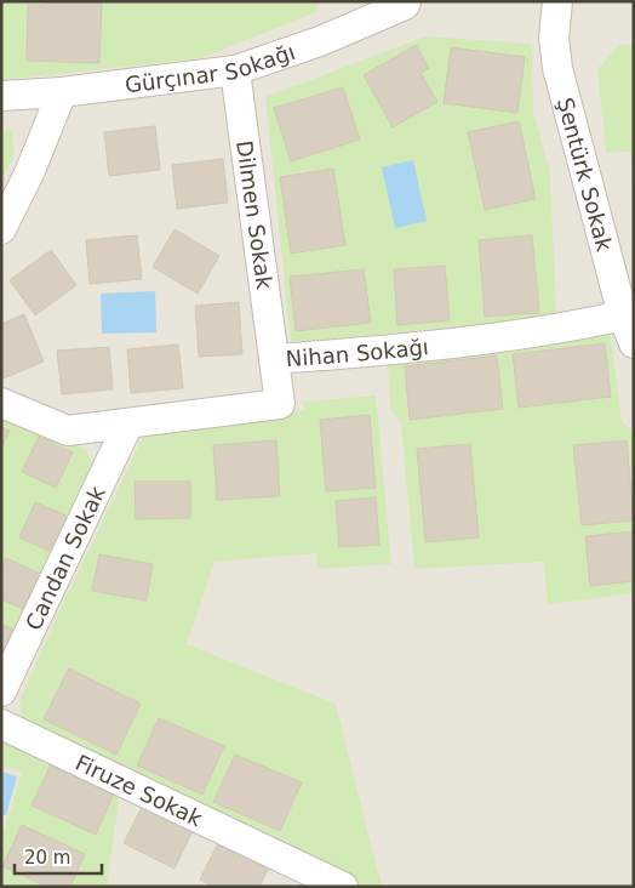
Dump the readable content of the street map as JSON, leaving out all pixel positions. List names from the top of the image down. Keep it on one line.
{"streets":{"street":["Gürçınar Sokağı","Şentürk Sokak","Dilmen Sokak","Nihan Sokağı","Candan Sokak","Firuze Sokak"]},"crossings":[["Gürçınar Sokağı","Dilmen Sokak"],["Şentürk Sokak","Nihan Sokağı"],["Dilmen Sokak","Nihan Sokağı"],["Nihan Sokağı","Candan Sokak"]],"scale_bar":"20 m"}
